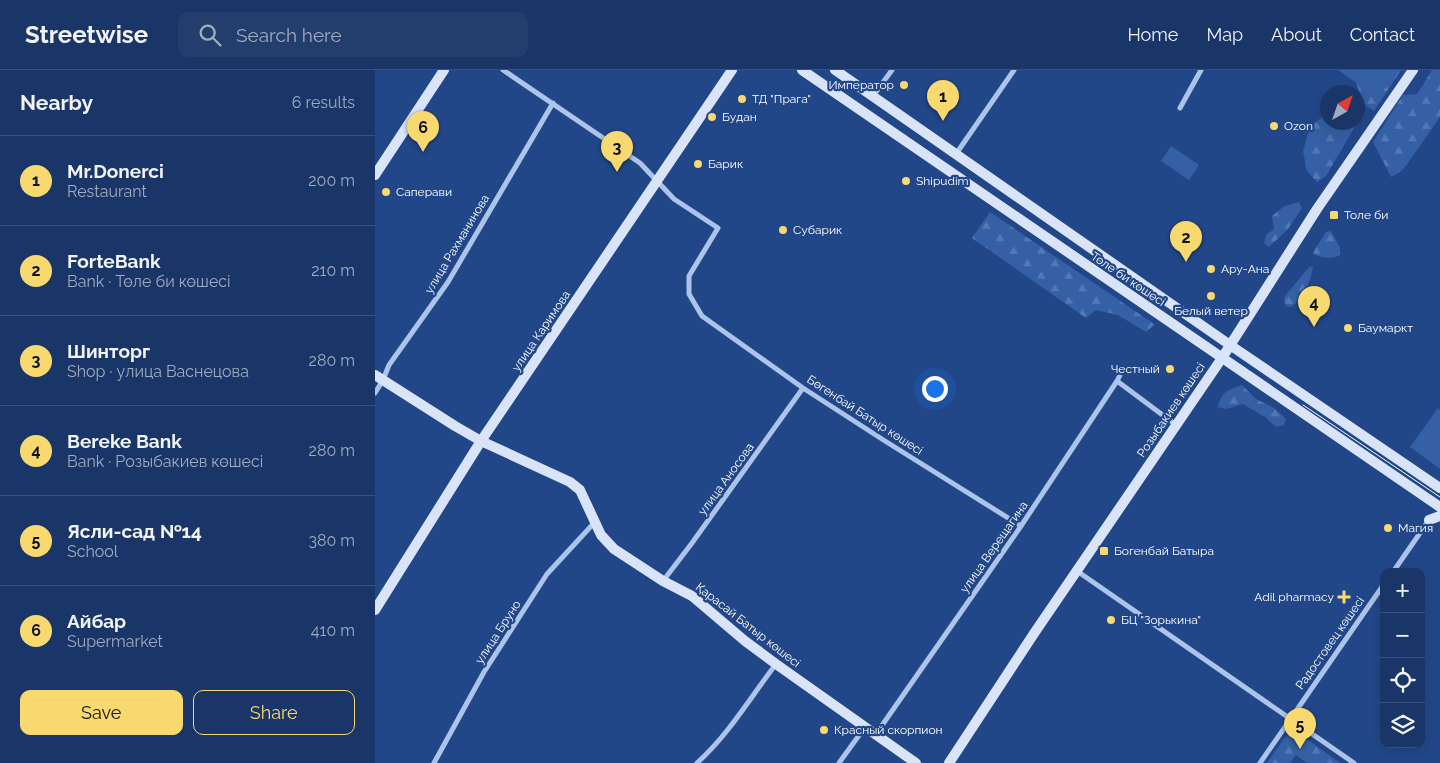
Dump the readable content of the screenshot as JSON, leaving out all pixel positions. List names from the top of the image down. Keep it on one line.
{"streets":{"main road":["Төле би көшесі","улица Каримова","Розыбакиев көшесі","Қарасай Батыр көшесі"],"street":["улица Рахманинова","Бөгенбай Батыр көшесі","улица Аносова","улица Верещагина","улица Бруно","Радостовец көшесі"]},"crossings":[["улица Рахманинова","Қарасай Батыр көшесі"],["Төле би көшесі","Розыбакиев көшесі"],["улица Каримова","Бөгенбай Батыр көшесі"],["улица Каримова","Қарасай Батыр көшесі"],["Бөгенбай Батыр көшесі","улица Аносова"],["Бөгенбай Батыр көшесі","улица Верещагина"],["улица Аносова","Қарасай Батыр көшесі"],["улица Верещагина","Қарасай Батыр көшесі"],["Қарасай Батыр көшесі","улица Бруно"]],"places":{"other":["Император","ТД \"Прага\"","Будан","Ozon","Барик","Shipudim","Саперави","Субарик","Ару-Ана","Белый ветер","Баумаркт","Честный","Магия","БЦ \"Зорькина\"","Красный скорпион"],"transit":["Толе би","Богенбай Батыра"],"health":["Adil pharmacy"]},"north":"top right","page":{"header":"Streetwise","search":"Search here","nav":["Home","Map","About","Contact"],"heading":["Nearby","6 results"],"pins":["1","6","3","2","4","5"],"list":[{"mark":"1","name":"Mr.Donerci","note":"Restaurant","value":"200 m"},{"mark":"2","name":"ForteBank","note":"Bank · Төле би көшесі","value":"210 m"},{"mark":"3","name":"Шинторг","note":"Shop · улица Васнецова","value":"280 m"},{"mark":"4","name":"Bereke Bank","note":"Bank · Розыбакиев көшесі","value":"280 m"},{"mark":"5","name":"Ясли-сад №14","note":"School","value":"380 m"},{"mark":"6","name":"Айбар","note":"Supermarket","value":"410 m"}],"map_buttons":["+","−"],"buttons":["Save","Share"]}}
